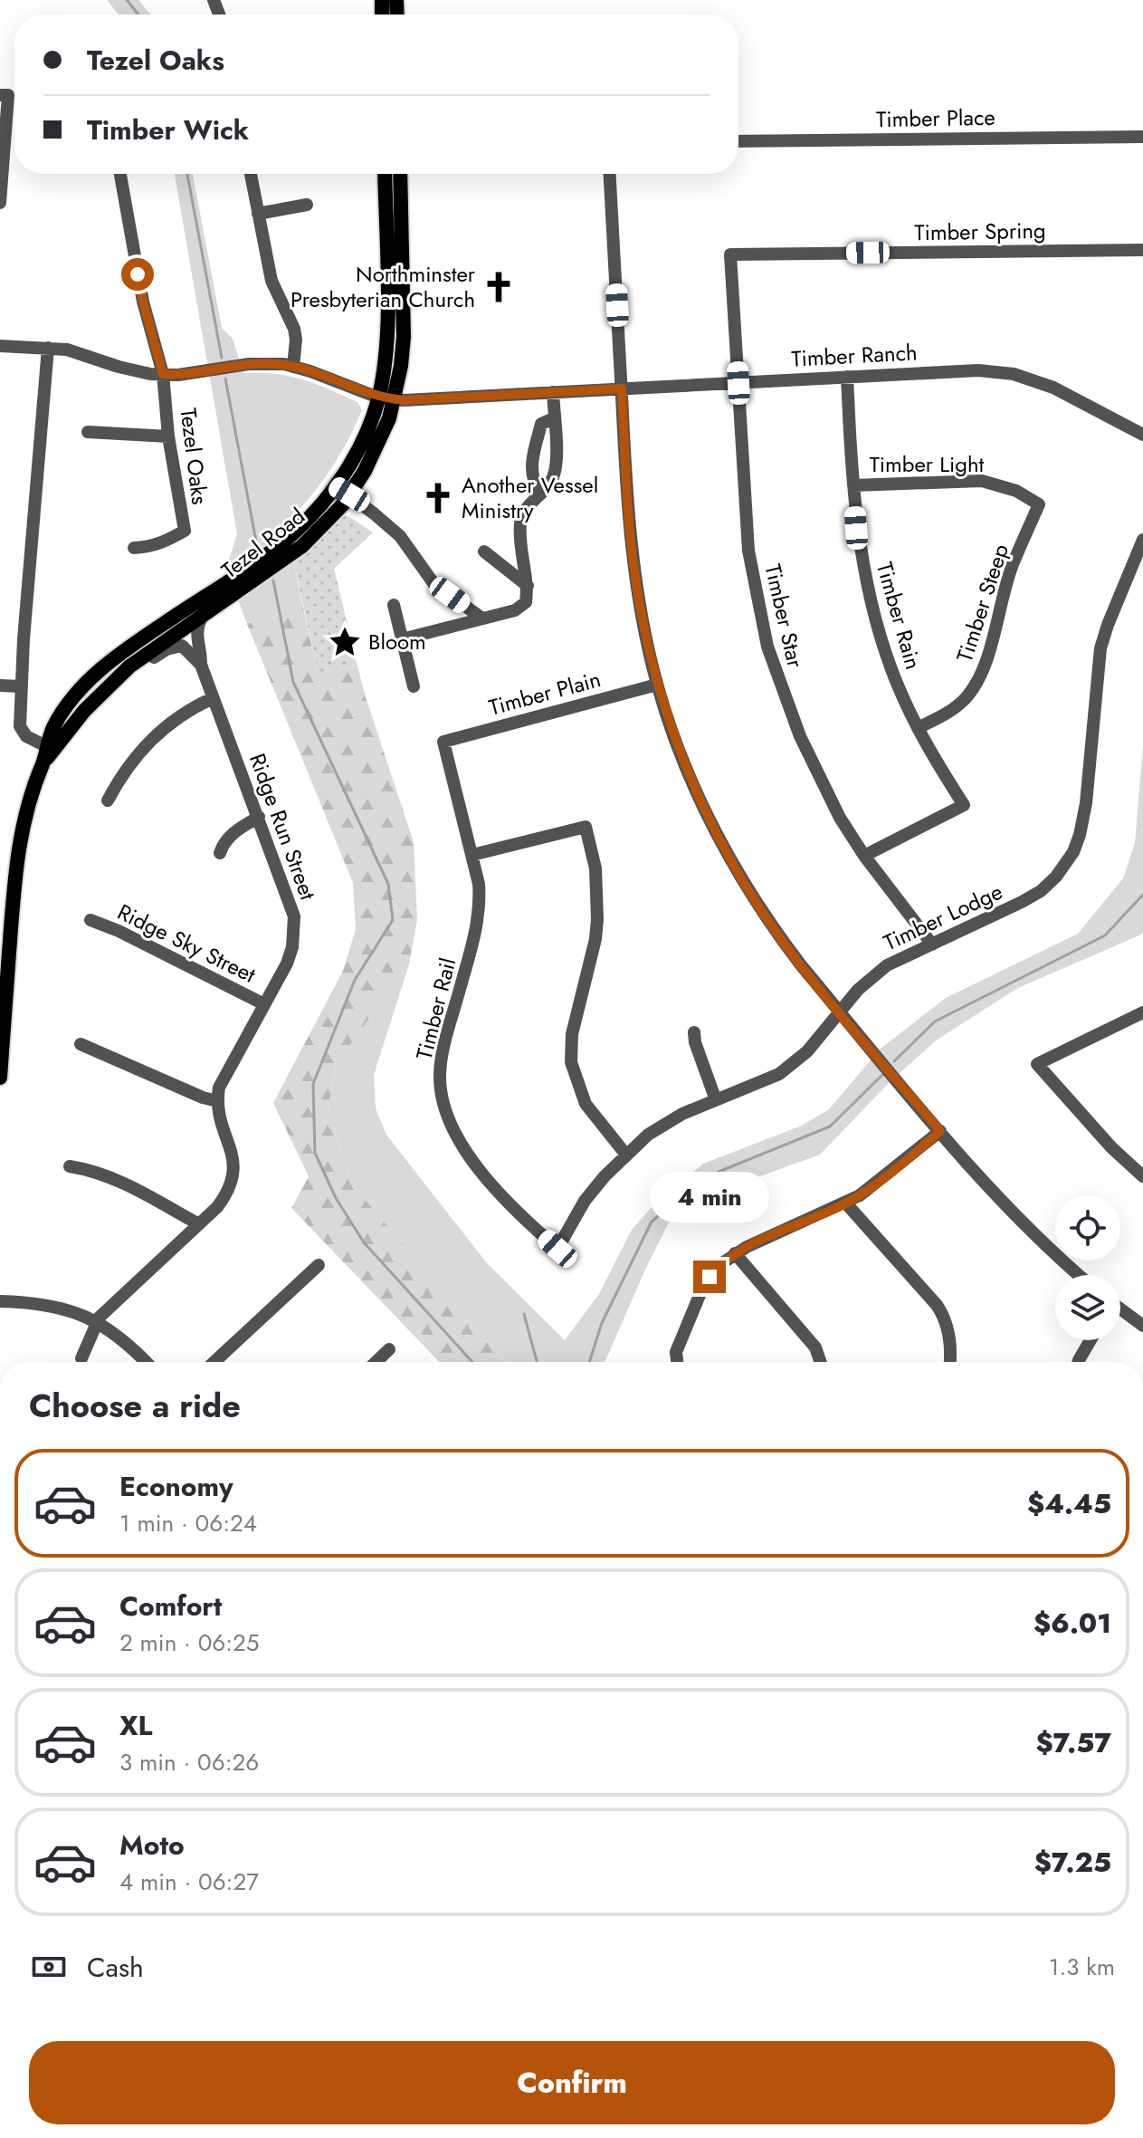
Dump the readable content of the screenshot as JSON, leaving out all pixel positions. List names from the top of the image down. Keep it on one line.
{"streets":{"main road":["Tezel Road"],"street":["Timber Place","Timber Spring","Timber Ranch","Tezel Oaks","Timber Light","Timber Steep","Timber Star","Timber Rain","Timber Plain","Ridge Run Street","Timber Lodge","Ridge Sky Street","Timber Rail"]},"crossings":[["Timber Spring","Timber Star"],["Timber Ranch","Tezel Oaks"],["Timber Ranch","Tezel Road"],["Timber Ranch","Timber Star"],["Timber Ranch","Timber Rain"],["Timber Light","Timber Steep"],["Timber Light","Timber Rain"],["Tezel Road","Ridge Run Street"],["Timber Steep","Timber Rain"],["Timber Star","Timber Rain"],["Timber Star","Timber Lodge"],["Timber Plain","Timber Rail"],["Ridge Run Street","Ridge Sky Street"],["Timber Lodge","Timber Rail"]],"places":{"church":["Northminster Presbyterian Church","Another Vessel Ministry"],"place":["Bloom"]},"page":{"banner":["Tezel Oaks","Timber Wick"],"bubble":"4 min","heading":"Choose a ride","list":[{"name":"Economy","note":"1 min · 06:24","value":"$4.45"},{"name":"Comfort","note":"2 min · 06:25","value":"$6.01"},{"name":"XL","note":"3 min · 06:26","value":"$7.57"},{"name":"Moto","note":"4 min · 06:27","value":"$7.25"}],"pay":["Cash","1.3 km"],"buttons":"Confirm"}}
